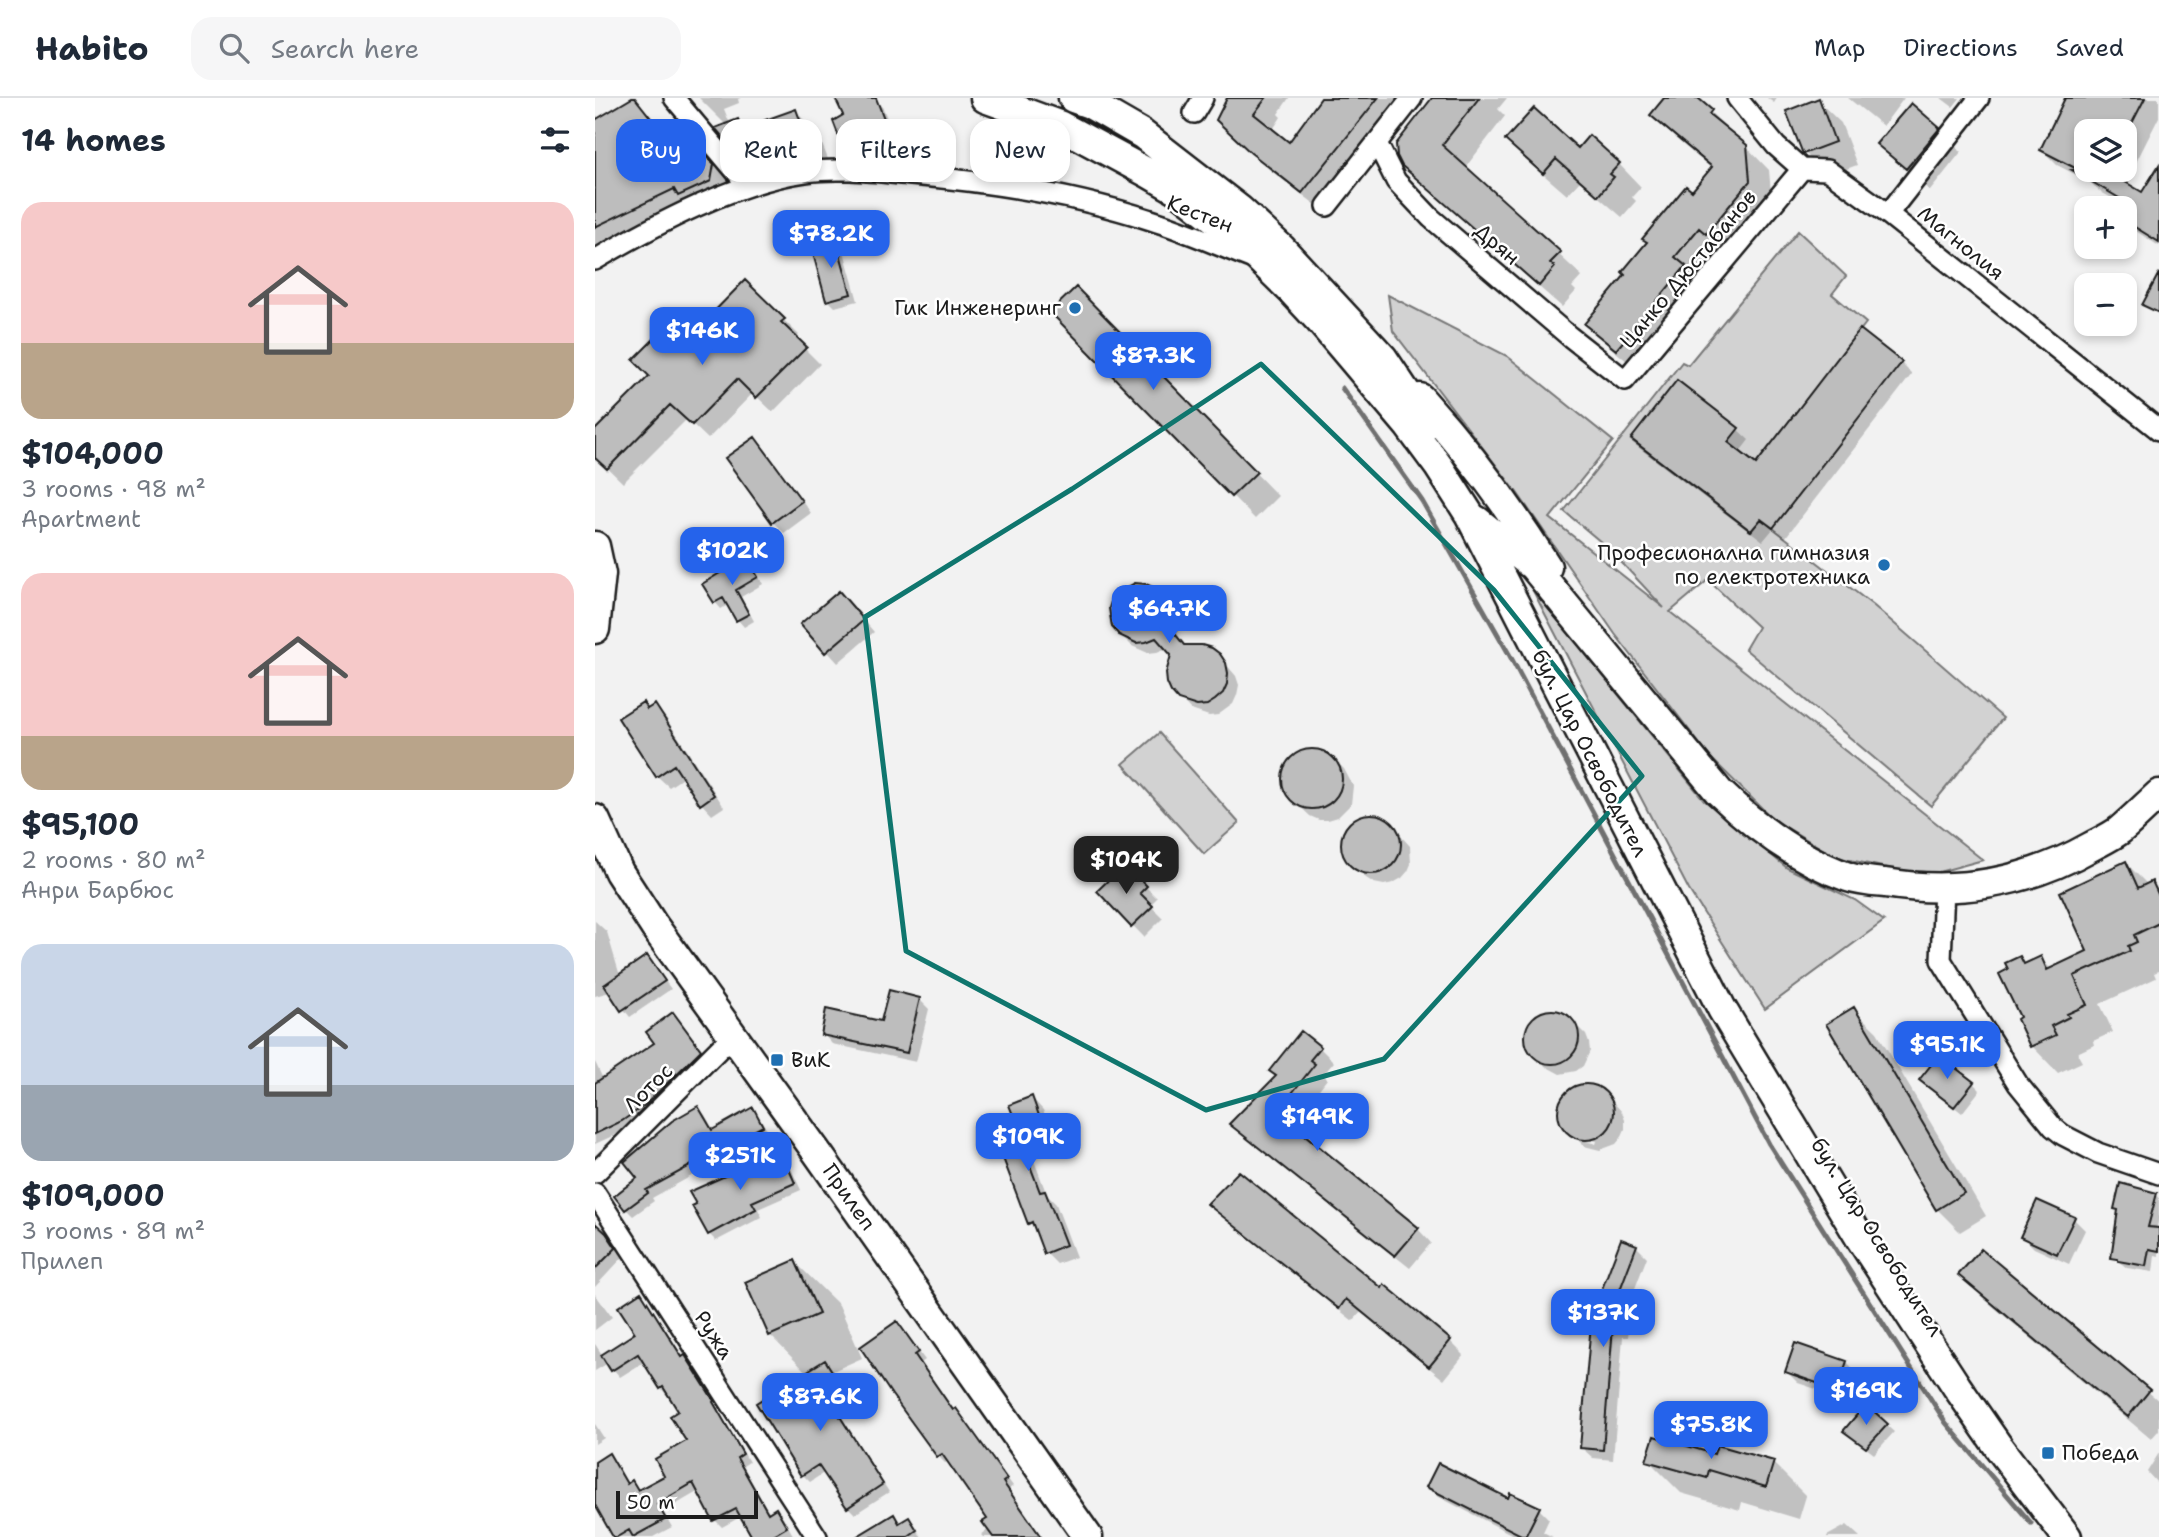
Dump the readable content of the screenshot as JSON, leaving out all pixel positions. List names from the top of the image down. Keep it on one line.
{"streets":{"main road":["бул. Цар Освободител","Прилеп"],"street":["Кестен","Магнолия","Дрян","Цанко Дюстабанов","Лотос","Ружа"]},"crossings":[["Кестен","бул. Цар Освободител"],["Магнолия","Цанко Дюстабанов"],["Дрян","Цанко Дюстабанов"],["Лотос","Прилеп"]],"places":{"other":["Гик Инженеринг","Професионална гимназия по електротехника"],"transit":["ВиК","Победа"]},"scale_bar":"50 m","page":{"header":"Habito","search":"Search here","nav":["Map","Directions","Saved"],"heading":"14 homes","map_buttons":["+","−"],"chip":["Buy","Rent","Filters","New"],"list":[{"name":"$104,000","note":"3 rooms · 98 m² · Apartment"},{"name":"$95,100","note":"2 rooms · 80 m² · Анри Барбюс"},{"name":"$109,000","note":"3 rooms · 89 m² · Прилеп"}],"price":["$78.2K","$146K","$87.3K","$102K","$64.7K","$104K","$95.1K","$149K","$109K","$251K","$137K","$169K","$87.6K","$75.8K"],"scale":"50 m"}}
